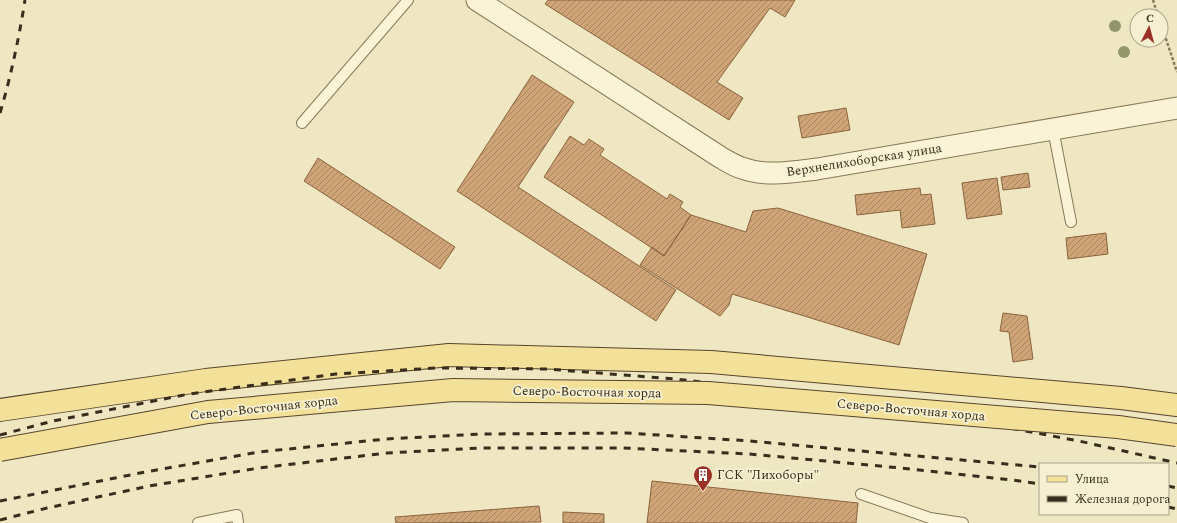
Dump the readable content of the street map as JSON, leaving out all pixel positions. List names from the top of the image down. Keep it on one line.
{"streets":{"main road":["Северо-Восточная хорда"],"street":["Верхнелихоборская улица"]},"places":{"building":["ГСК \"Лихоборы\""]},"legend":["Улица","Железная дорога"],"north":"top"}
